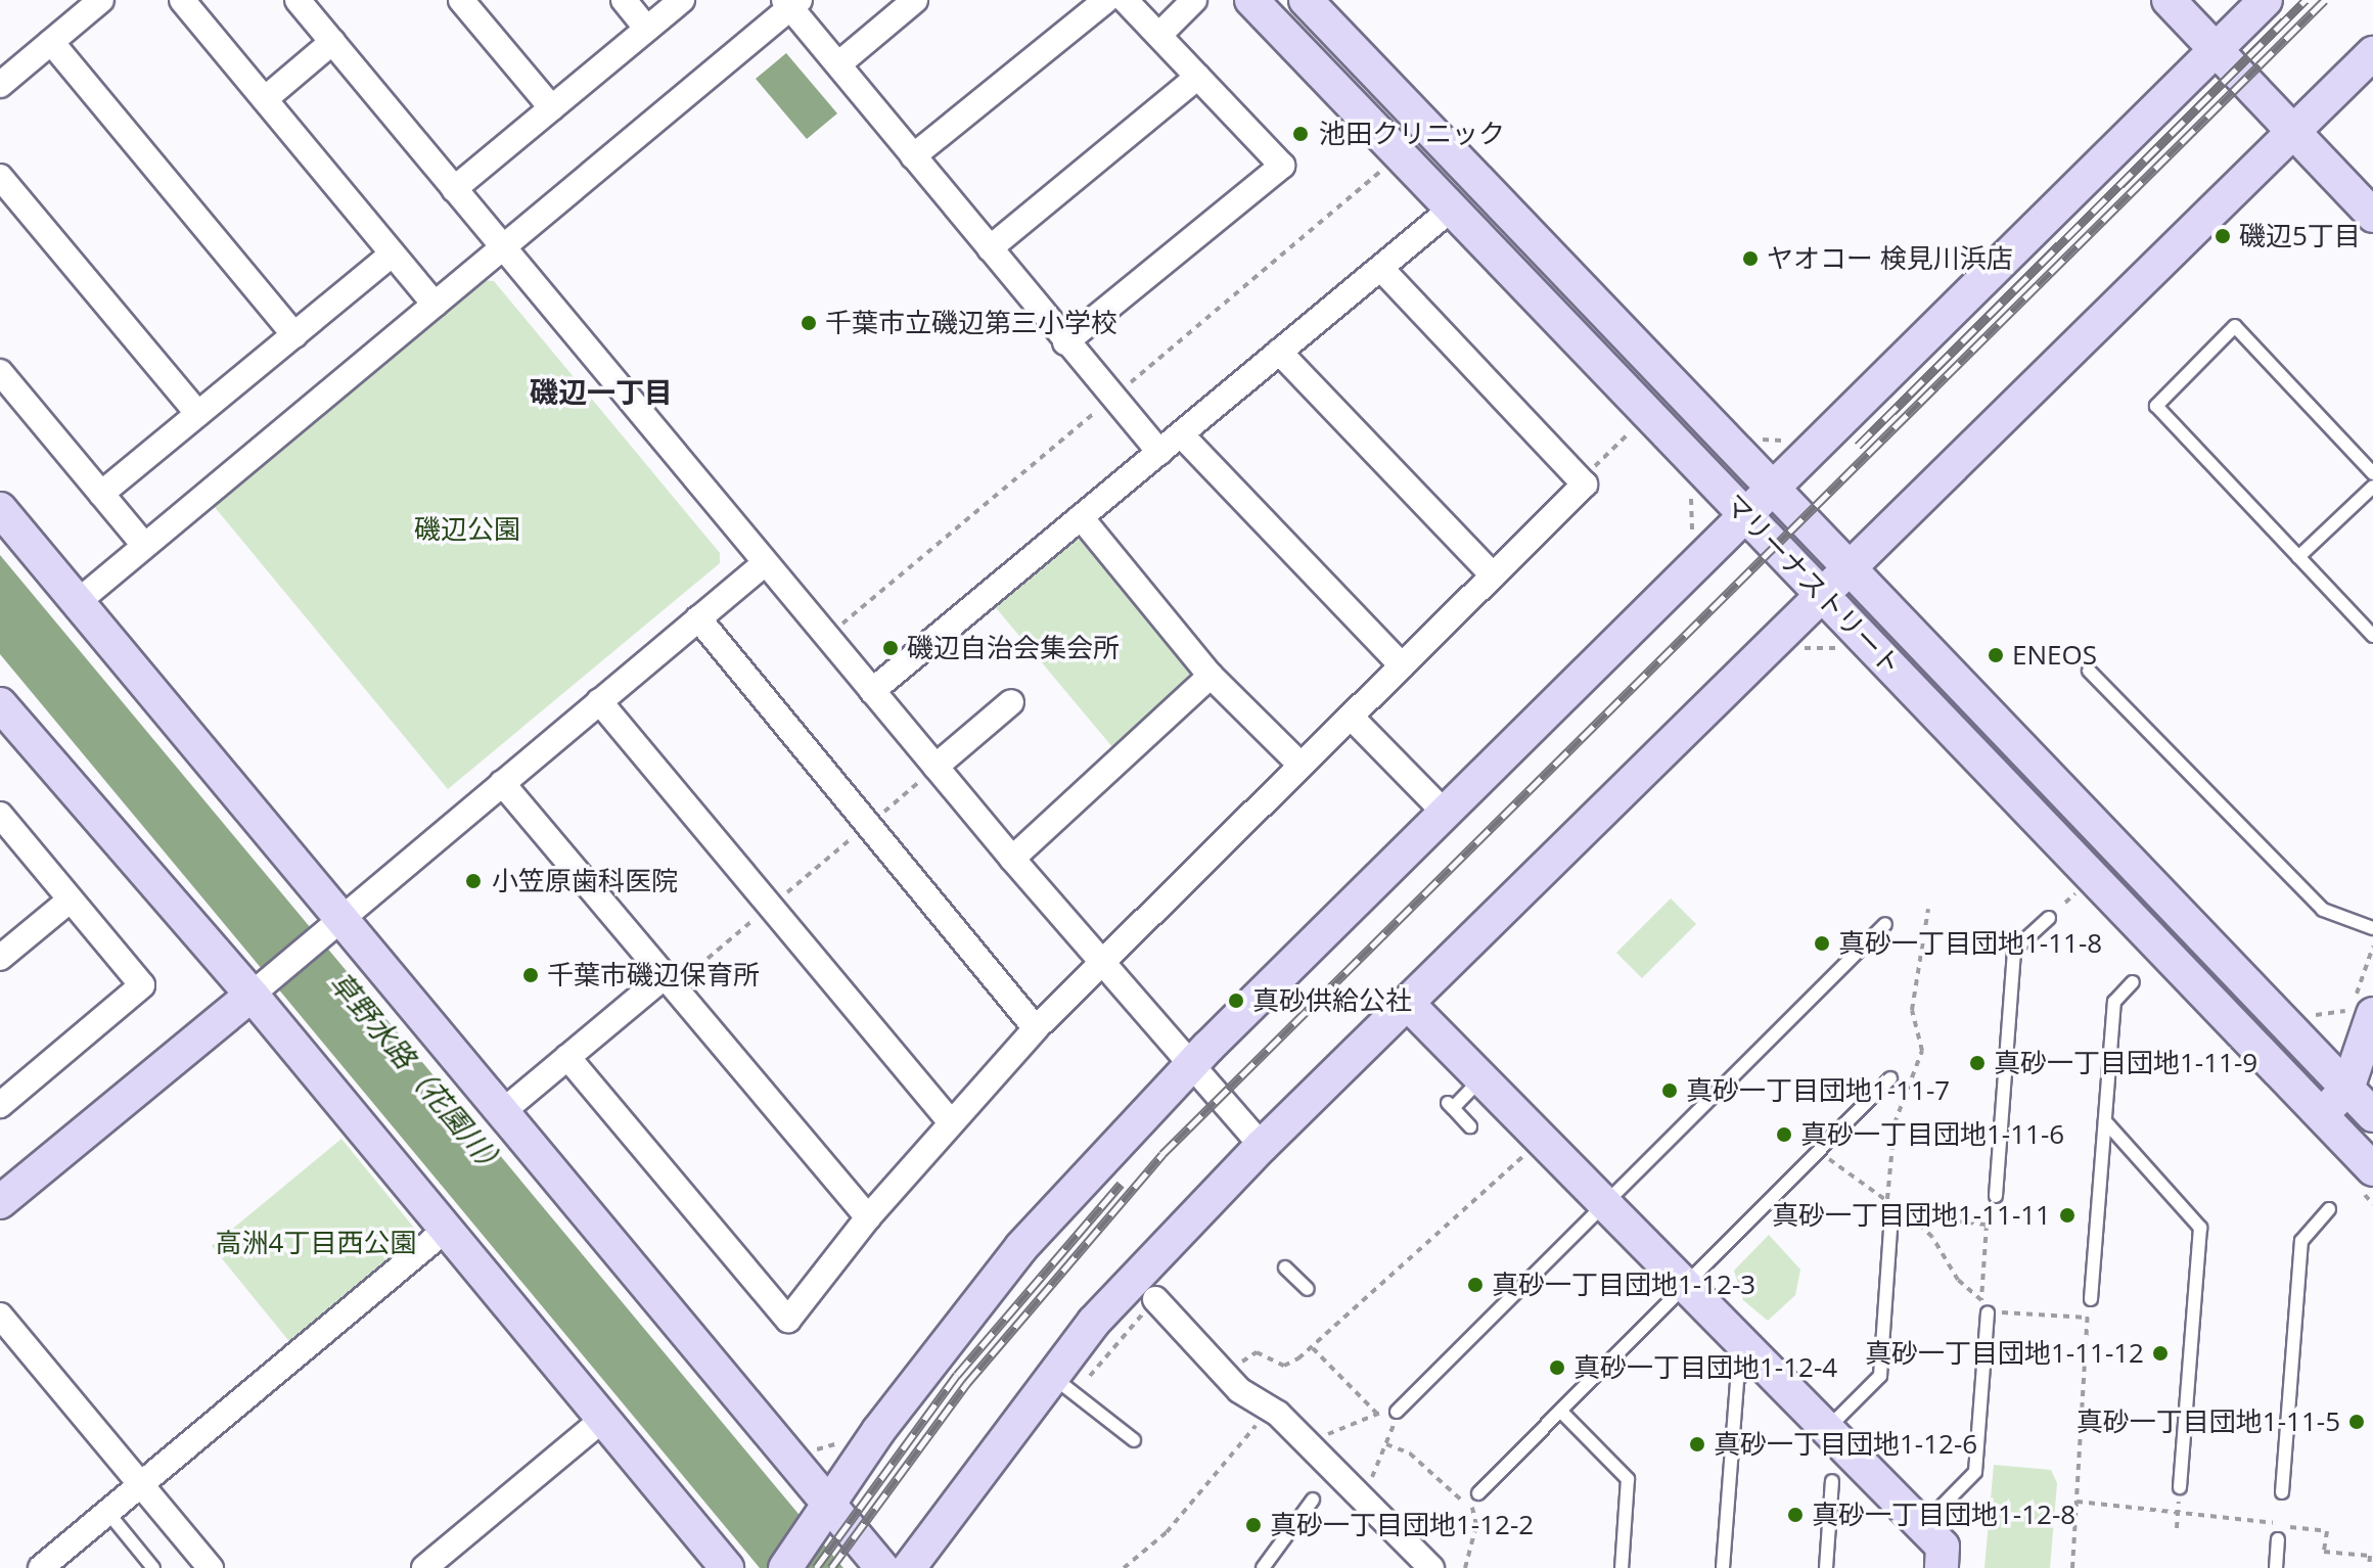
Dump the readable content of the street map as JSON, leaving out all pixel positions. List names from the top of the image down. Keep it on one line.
{"streets":{"street":["マリーナストリート"]},"districts":["磯辺一丁目"],"water":["草野水路（花園川）"],"parks":["磯辺公園","高洲4丁目西公園"],"places":["池田クリニック","磯辺5丁目","ヤオコー 検見川浜店","千葉市立磯辺第三小学校","磯辺自治会集会所","ENEOS","小笠原歯科医院","真砂一丁目団地1-11-8","千葉市磯辺保育所","真砂供給公社","真砂一丁目団地1-11-9","真砂一丁目団地1-11-7","真砂一丁目団地1-11-6","真砂一丁目団地1-11-11","真砂一丁目団地1-12-3","真砂一丁目団地1-11-12","真砂一丁目団地1-12-4","真砂一丁目団地1-11-5","真砂一丁目団地1-12-6","真砂一丁目団地1-12-8","真砂一丁目団地1-12-2"]}
